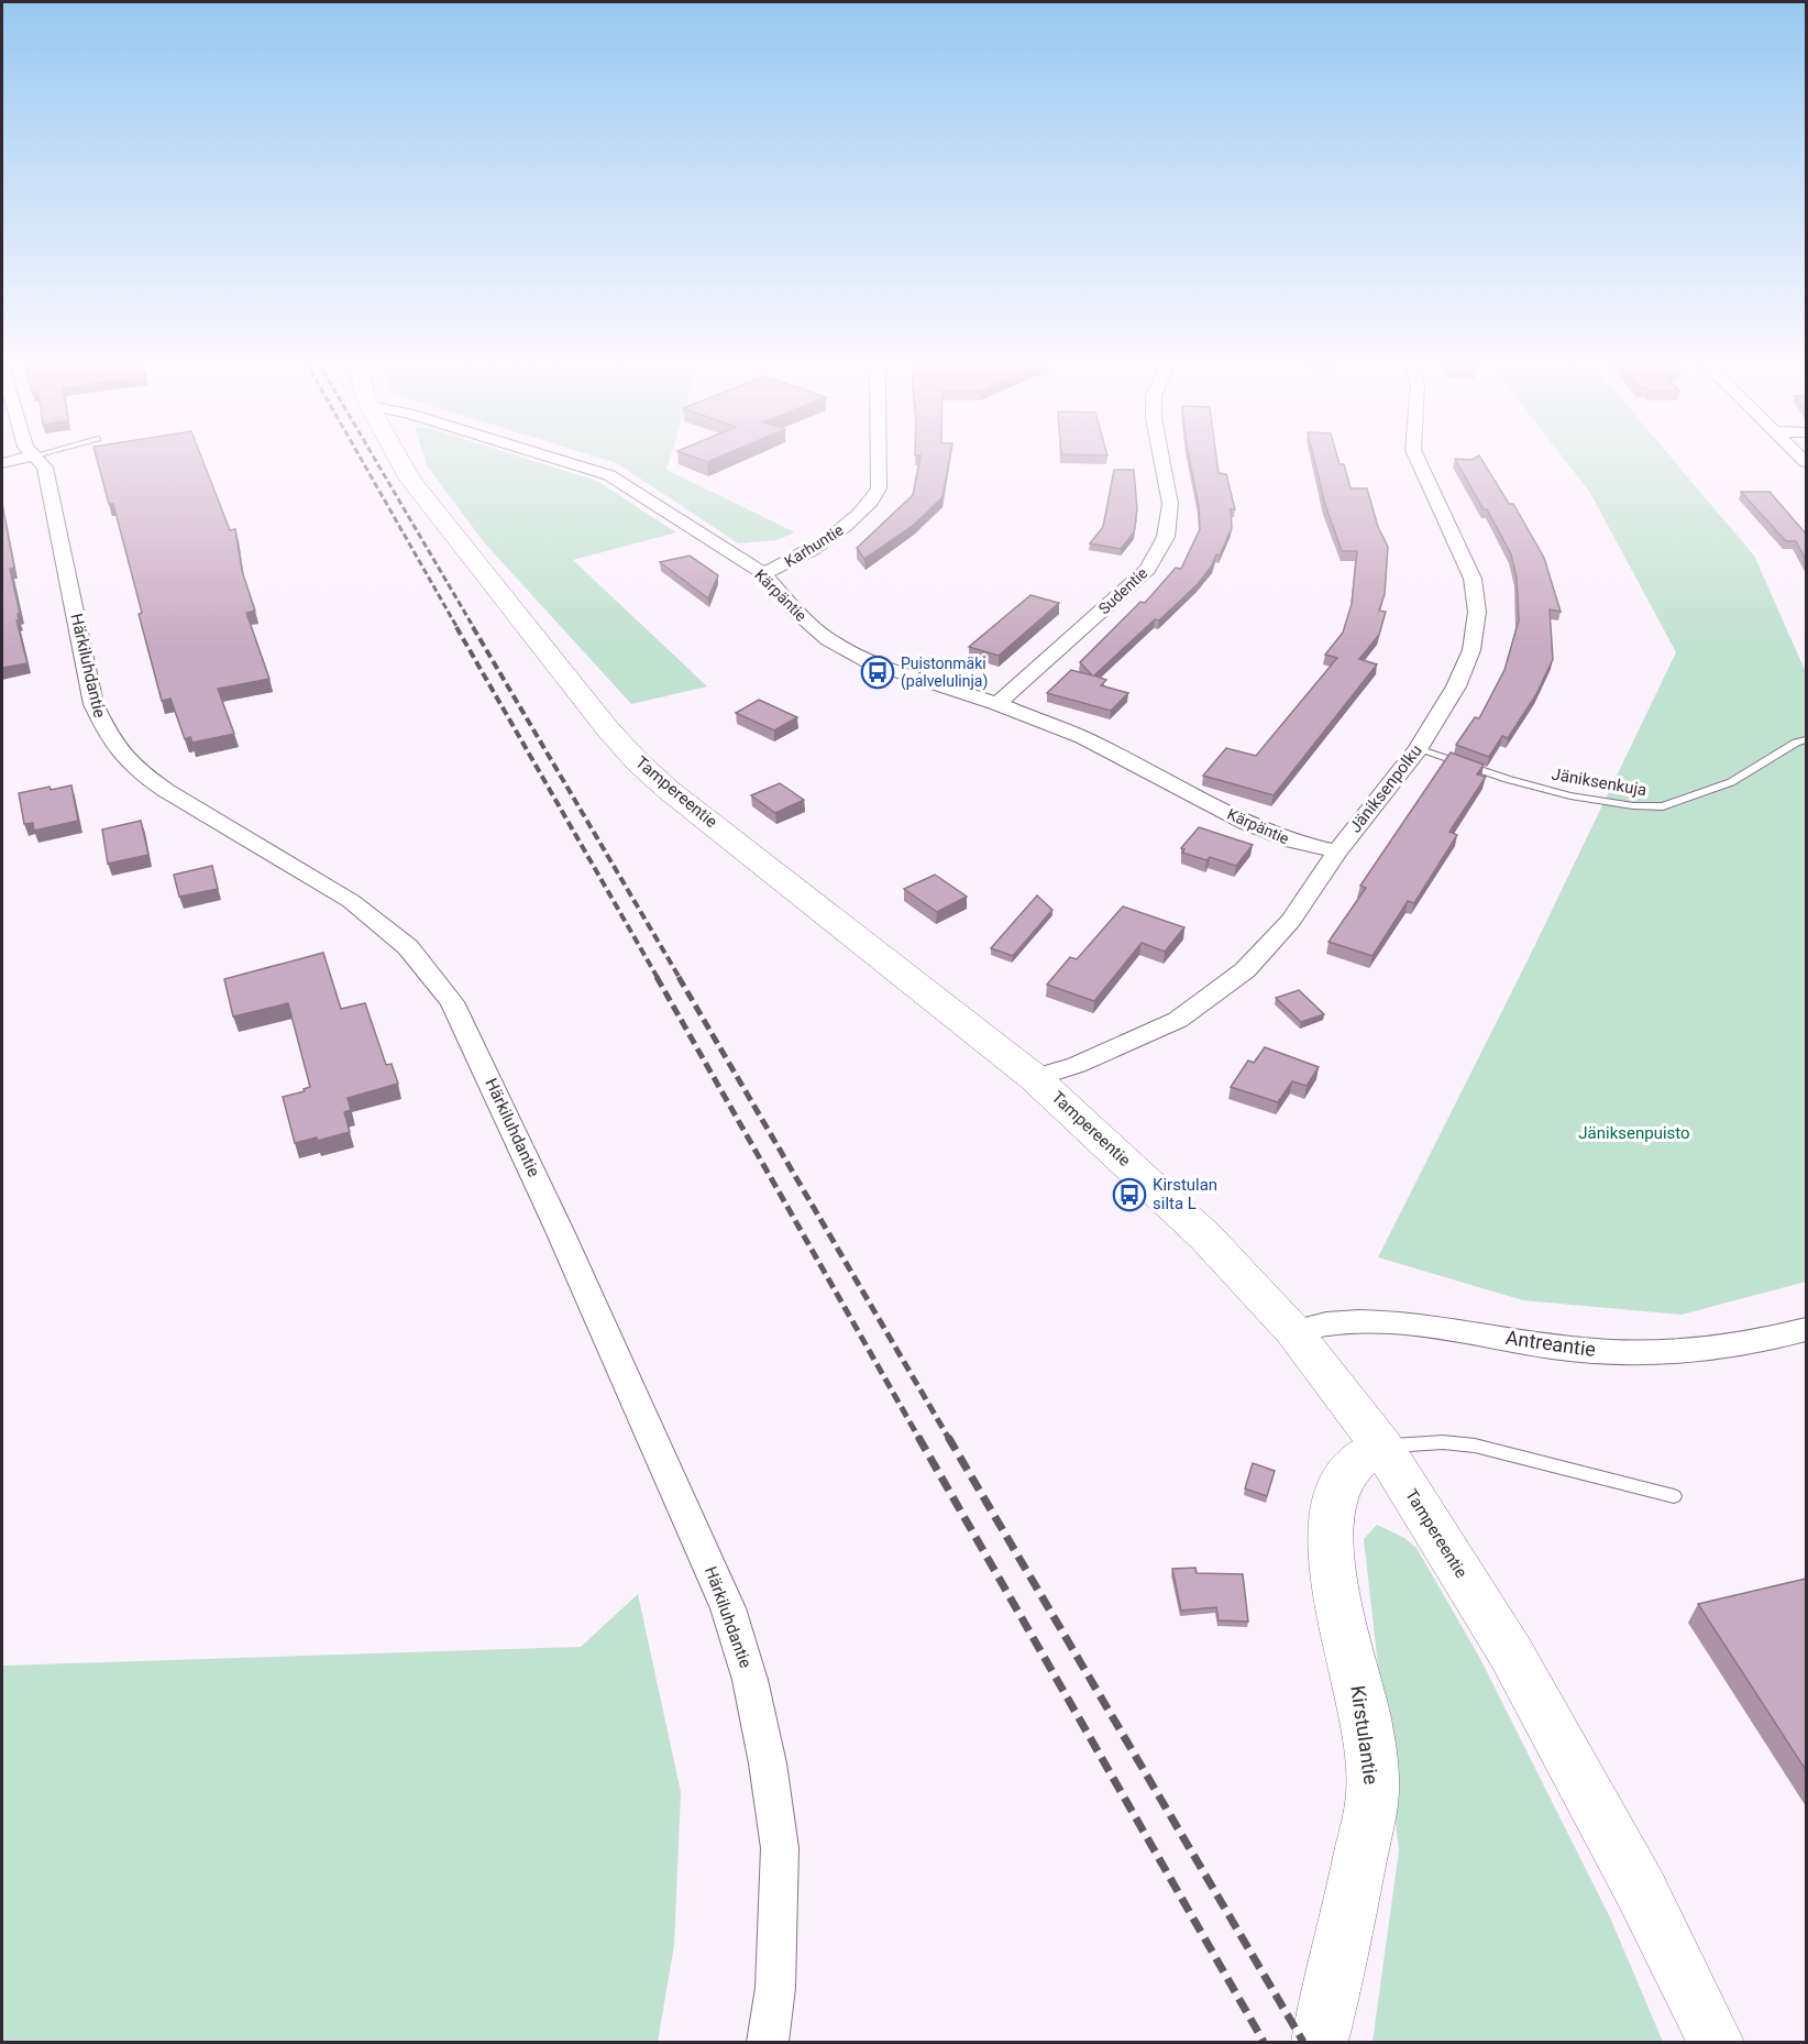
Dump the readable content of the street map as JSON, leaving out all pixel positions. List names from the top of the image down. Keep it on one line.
{"streets":{"main road":["Tampereentie","Kirstulantie"],"street":["Karhuntie","Sudentie","Kärpäntie","Härkiluhdantie","Jäniksenpolku","Antreantie"],"lane":["Jäniksenkuja"]},"crossings":[["Karhuntie","Kärpäntie"],["Sudentie","Kärpäntie"],["Kärpäntie","Jäniksenpolku"],["Jäniksenkuja","Jäniksenpolku"],["Jäniksenpolku","Tampereentie"],["Tampereentie","Antreantie"],["Tampereentie","Kirstulantie"]],"parks":["Jäniksenpuisto"],"places":{"bus stop":["Puistonmäki (palvelulinja)","Kirstulan silta L"]}}
